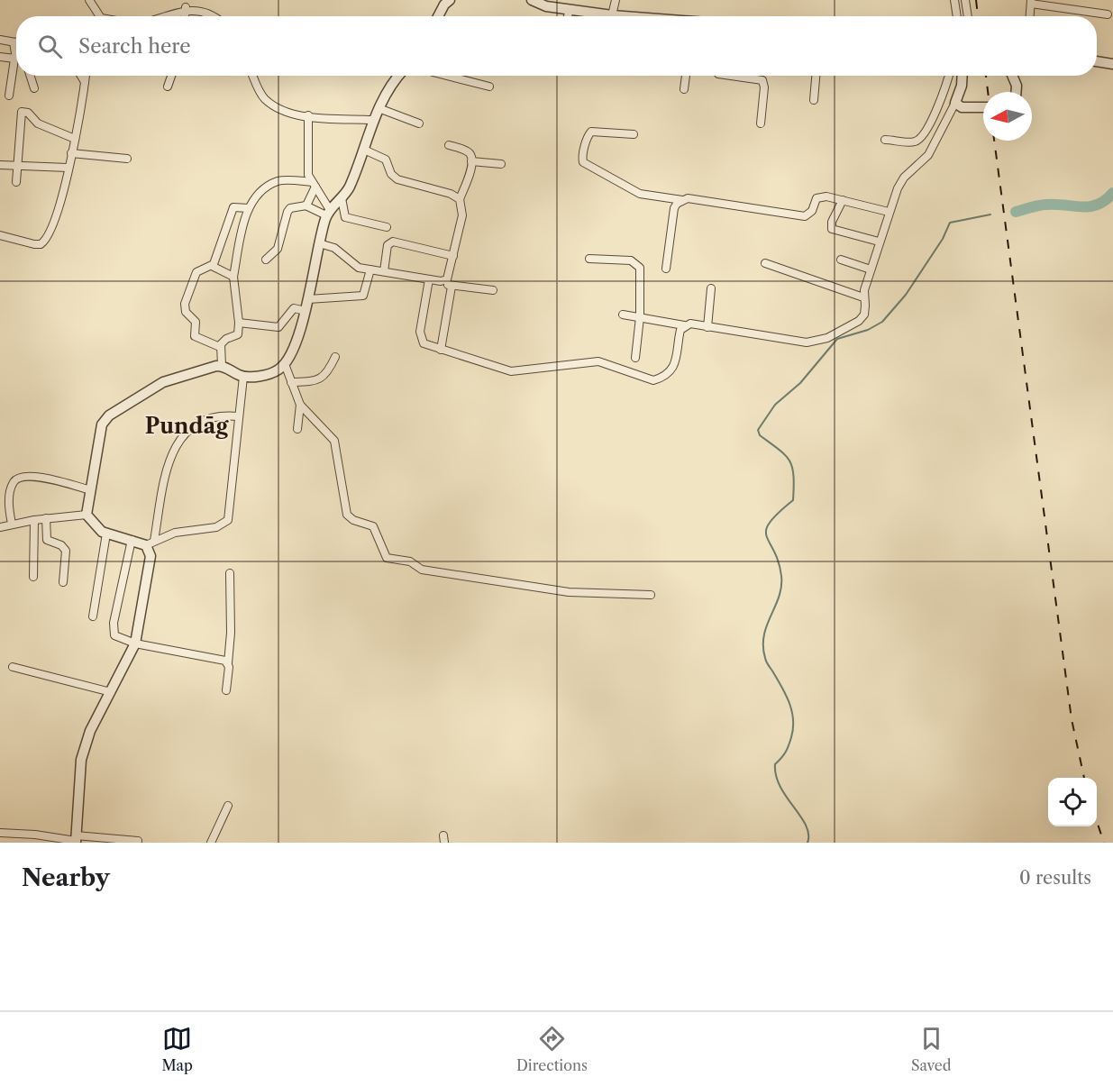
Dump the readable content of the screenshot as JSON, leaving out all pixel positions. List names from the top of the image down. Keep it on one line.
{"districts":["Pundāg"],"north":"left","page":{"search":"Search here","heading":["Nearby","0 results"],"nav":["Map","Directions","Saved"]}}
